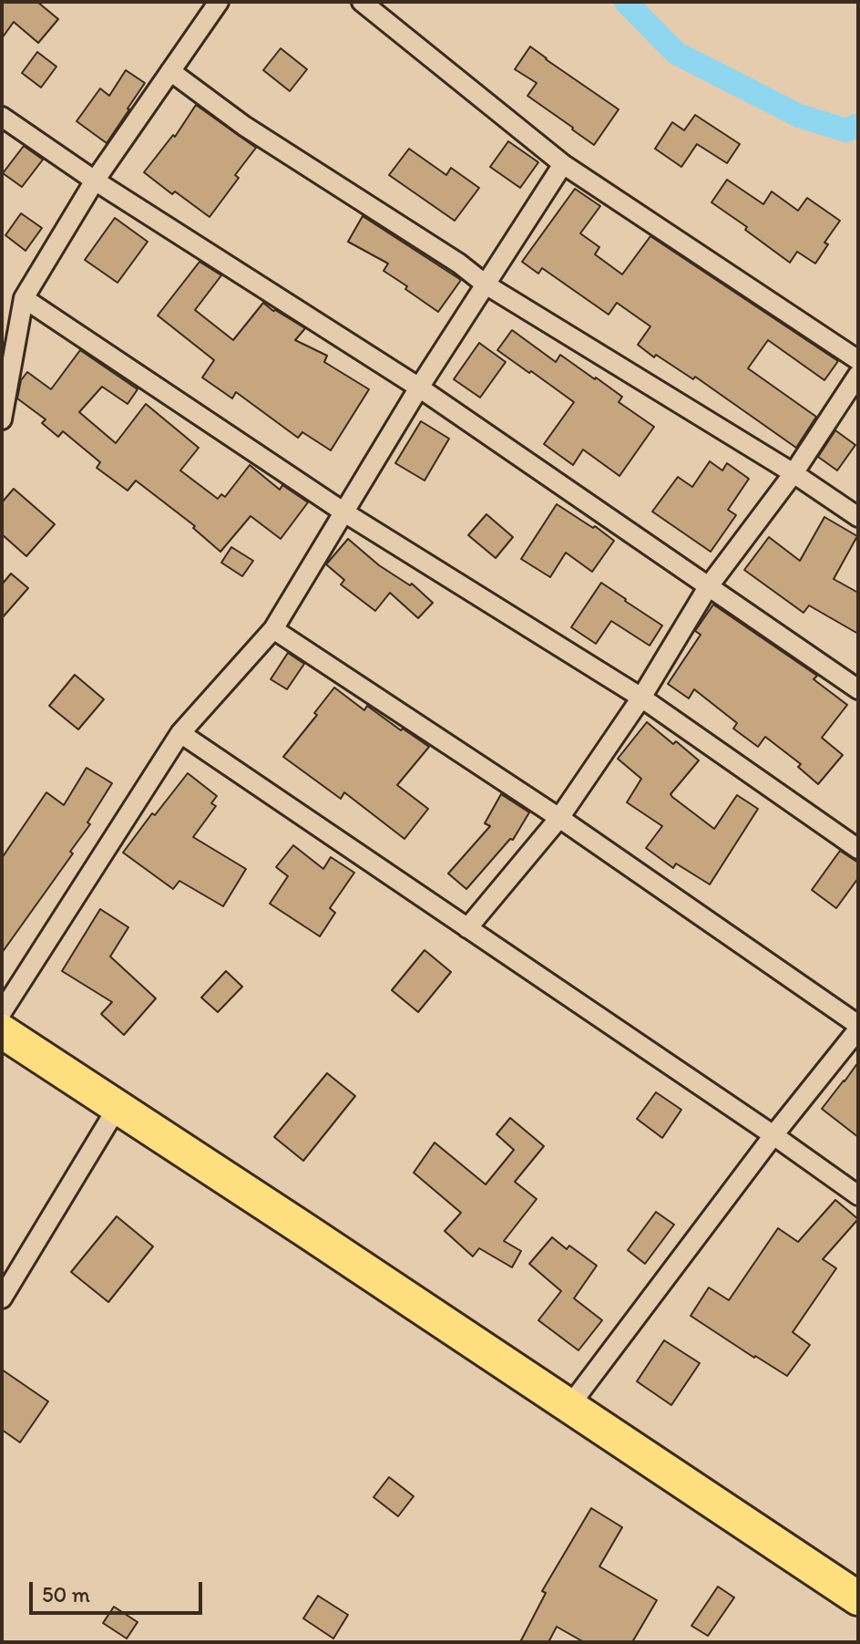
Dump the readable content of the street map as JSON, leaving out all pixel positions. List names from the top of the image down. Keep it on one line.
{"scale_bar":"50 m"}
